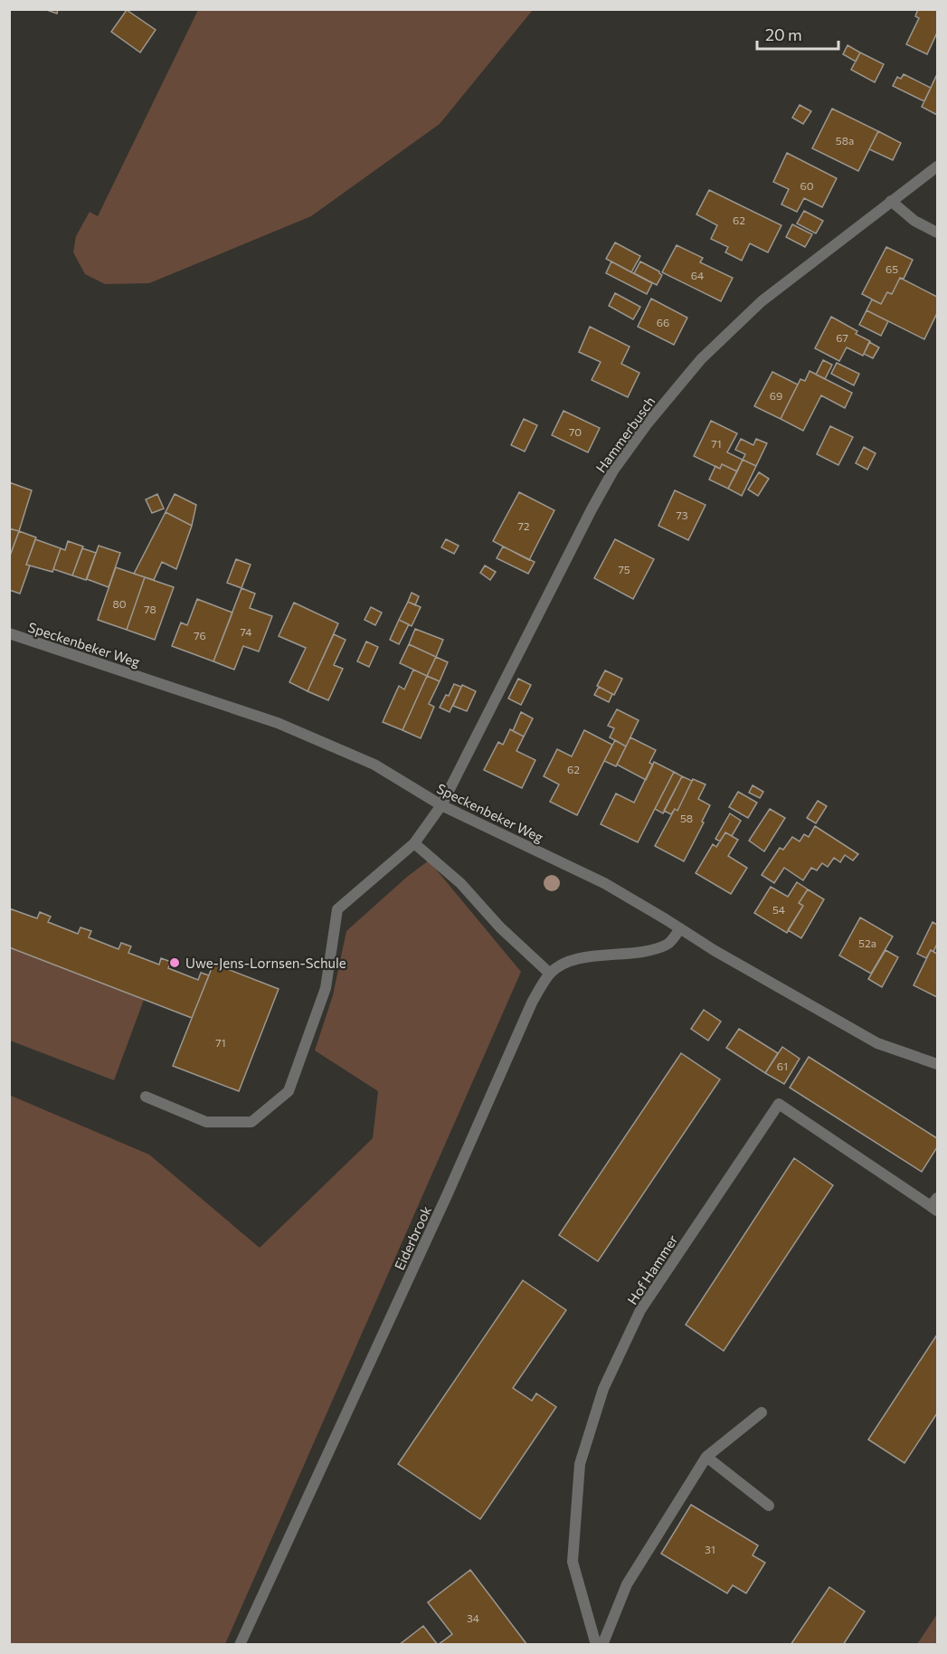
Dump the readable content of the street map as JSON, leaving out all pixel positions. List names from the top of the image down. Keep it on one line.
{"streets":{"street":["Hammerbusch","Speckenbeker Weg","Eiderbrook","Hof Hammer"]},"crossings":[["Hammerbusch","Speckenbeker Weg"],["Speckenbeker Weg","Eiderbrook"]],"places":["Uwe-Jens-Lornsen-Schule"],"house_numbers":["58a","60","62","65","64","66","67","69","70","71","73","72","75","80","78","74","76","62","58","54","52a","71","61","31","34"],"scale_bar":"20 m"}
